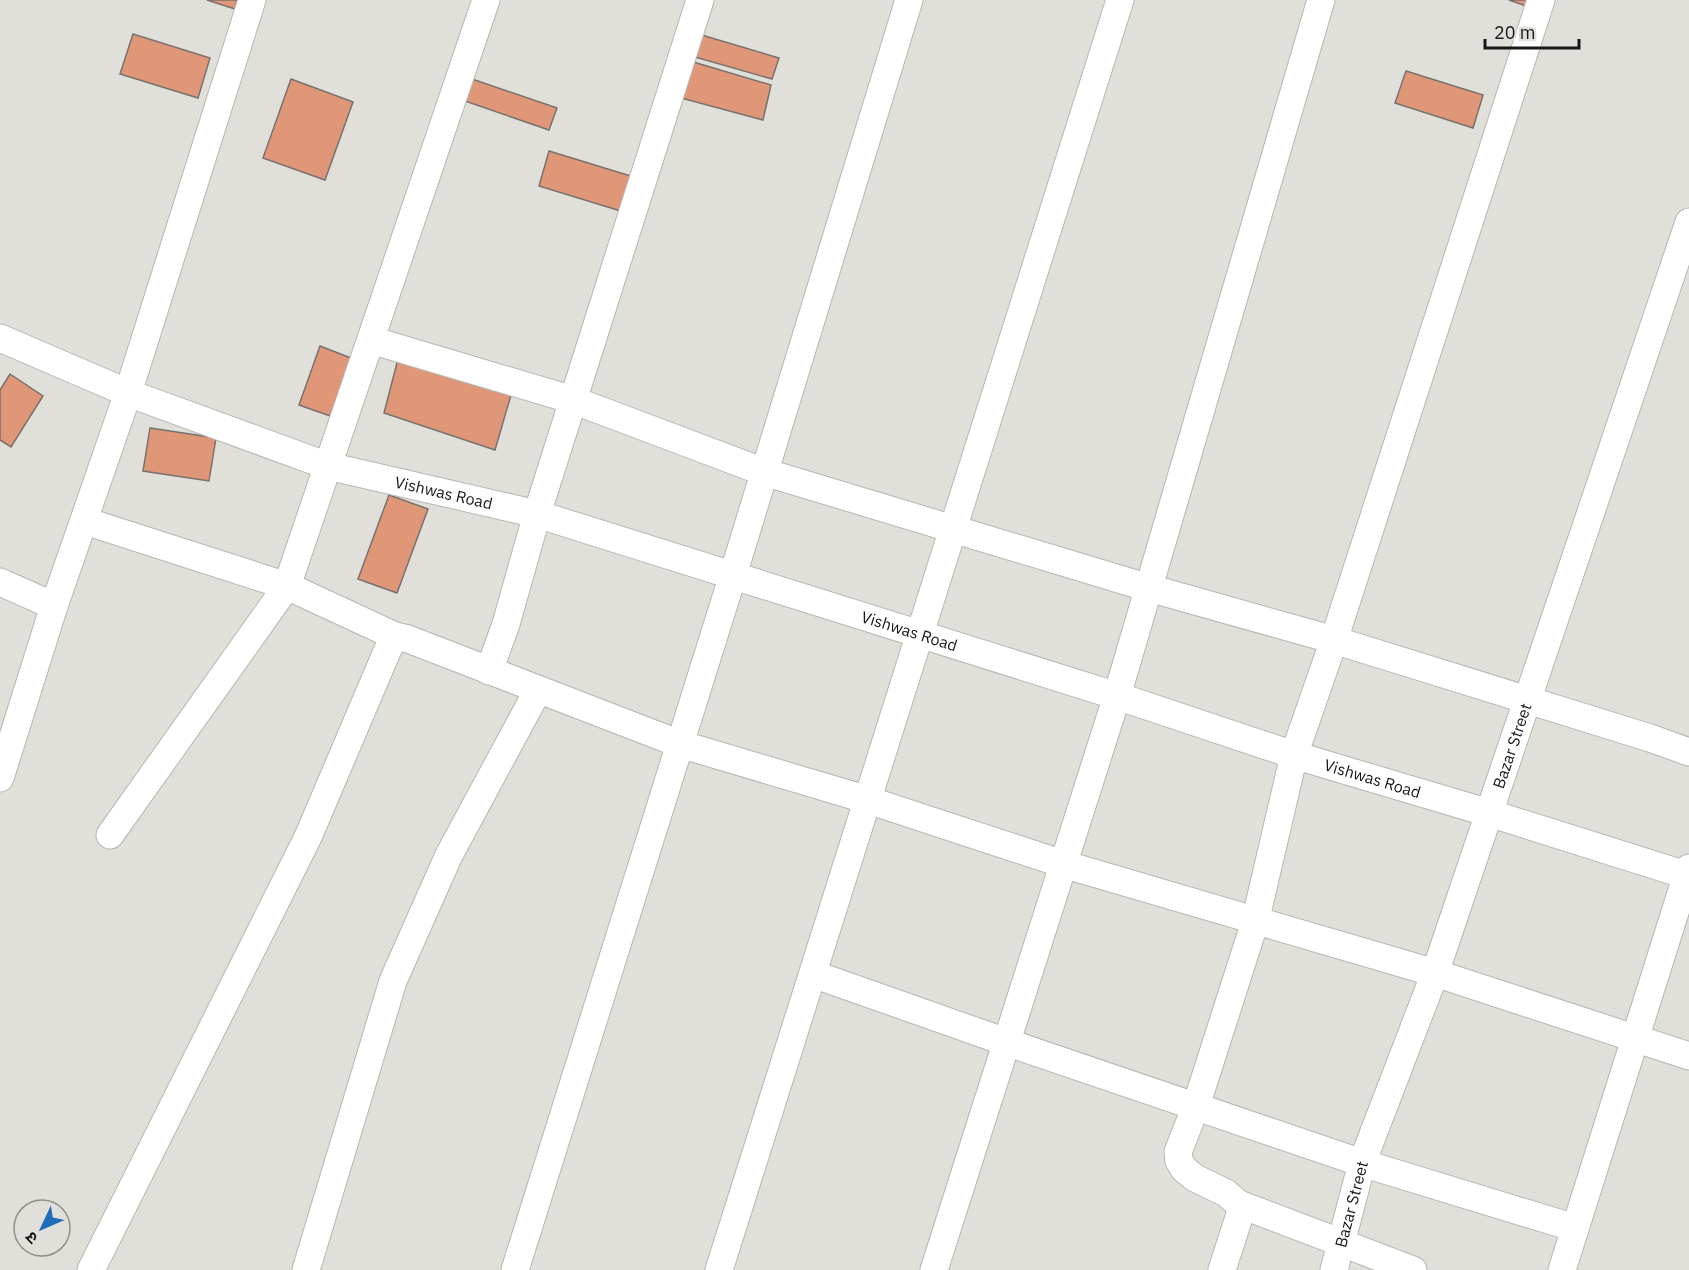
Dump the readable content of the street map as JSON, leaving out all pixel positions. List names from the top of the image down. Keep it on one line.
{"streets":{"street":["Vishwas Road","Bazar Street"]},"crossings":[["Vishwas Road","Bazar Street"]],"scale_bar":"20 m","north":"bottom left"}
